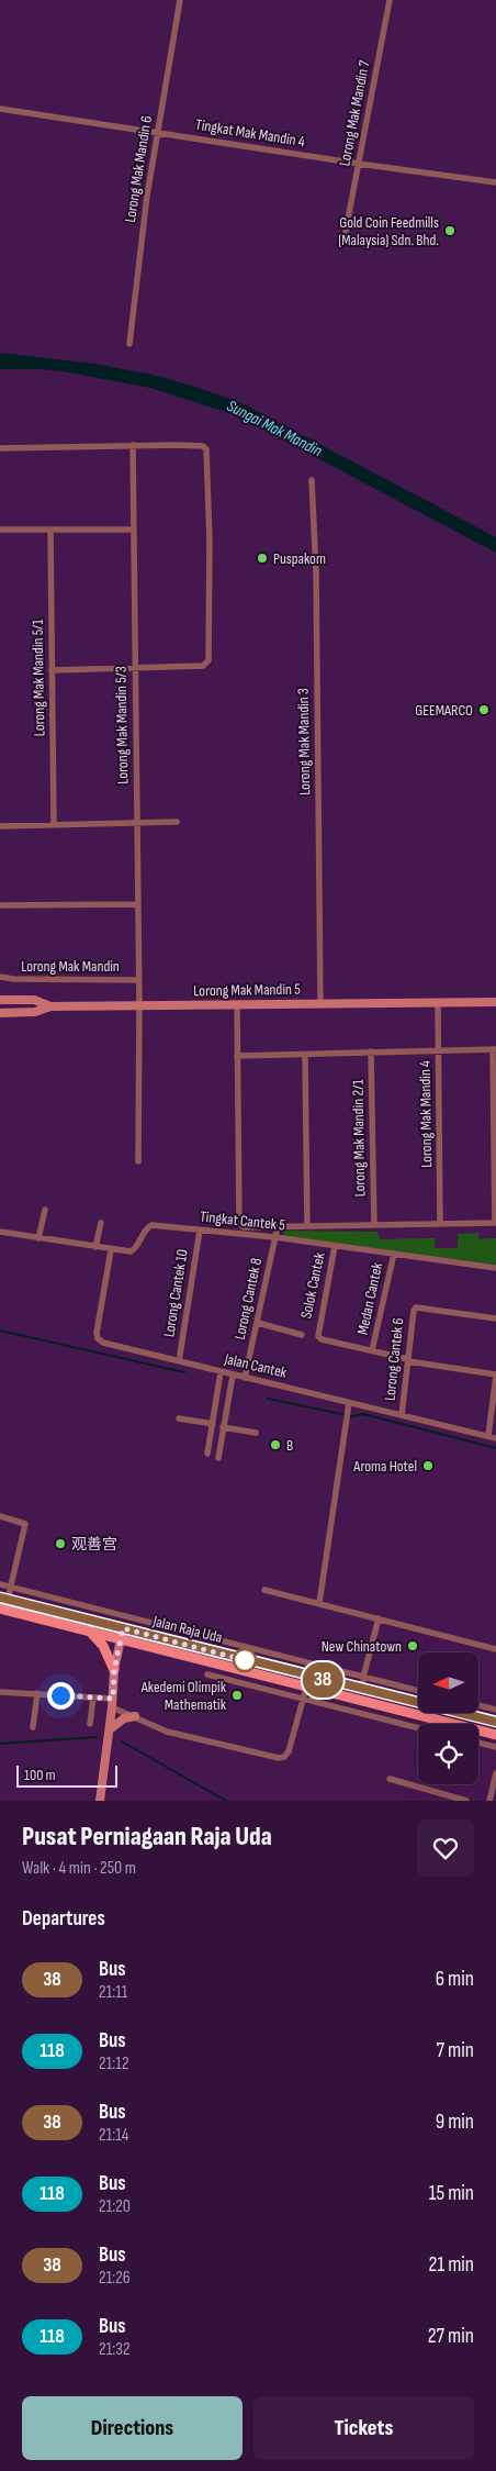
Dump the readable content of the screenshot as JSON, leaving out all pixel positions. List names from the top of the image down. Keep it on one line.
{"streets":{"main road":["Jalan Raja Uda"],"street":["Lorong Mak Mandin 7","Tingkat Mak Mandin 4","Lorong Mak Mandin 6","Lorong Mak Mandin 5/1","Lorong Mak Mandin 5/3","Lorong Mak Mandin 3","Lorong Mak Mandin","Lorong Mak Mandin 5","Lorong Mak Mandin 4","Lorong Mak Mandin 2/1","Tingkat Cantek 5","Solok Cantek","Lorong Cantek 10","Lorong Cantek 8","Medan Cantek","Lorong Cantek 6","Jalan Cantek"]},"crossings":[["Lorong Mak Mandin 7","Tingkat Mak Mandin 4"],["Tingkat Mak Mandin 4","Lorong Mak Mandin 6"],["Lorong Mak Mandin 5/3","Lorong Mak Mandin"],["Lorong Mak Mandin 5/3","Lorong Mak Mandin 5"],["Lorong Mak Mandin 3","Lorong Mak Mandin 5"],["Lorong Mak Mandin 5","Lorong Mak Mandin 4"],["Tingkat Cantek 5","Solok Cantek"],["Tingkat Cantek 5","Lorong Cantek 10"],["Tingkat Cantek 5","Lorong Cantek 8"],["Tingkat Cantek 5","Medan Cantek"],["Tingkat Cantek 5","Jalan Cantek"],["Solok Cantek","Medan Cantek"],["Solok Cantek","Lorong Cantek 6"],["Lorong Cantek 10","Jalan Cantek"],["Lorong Cantek 8","Jalan Cantek"],["Lorong Cantek 6","Jalan Cantek"]],"water":["Sungai Mak Mandin"],"places":["Gold Coin Feedmills (Malaysia) Sdn. Bhd.","Puspakom","GEEMARCO","B","Aroma Hotel","观善宫","New Chinatown","Akedemi Olimpik Mathematik"],"lines":["bus line 38"],"scale_bar":"100 m","north":"left","page":{"on_map":"38","scale":"100 m","heading":[["Pusat Perniagaan Raja Uda","Walk · 4 min · 250 m"],"Departures"],"list":[{"mark":"38","name":"Bus","note":"21:11","value":"6 min"},{"mark":"118","name":"Bus","note":"21:12","value":"7 min"},{"mark":"38","name":"Bus","note":"21:14","value":"9 min"},{"mark":"118","name":"Bus","note":"21:20","value":"15 min"},{"mark":"38","name":"Bus","note":"21:26","value":"21 min"},{"mark":"118","name":"Bus","note":"21:32","value":"27 min"}],"buttons":["Directions","Tickets"]}}
